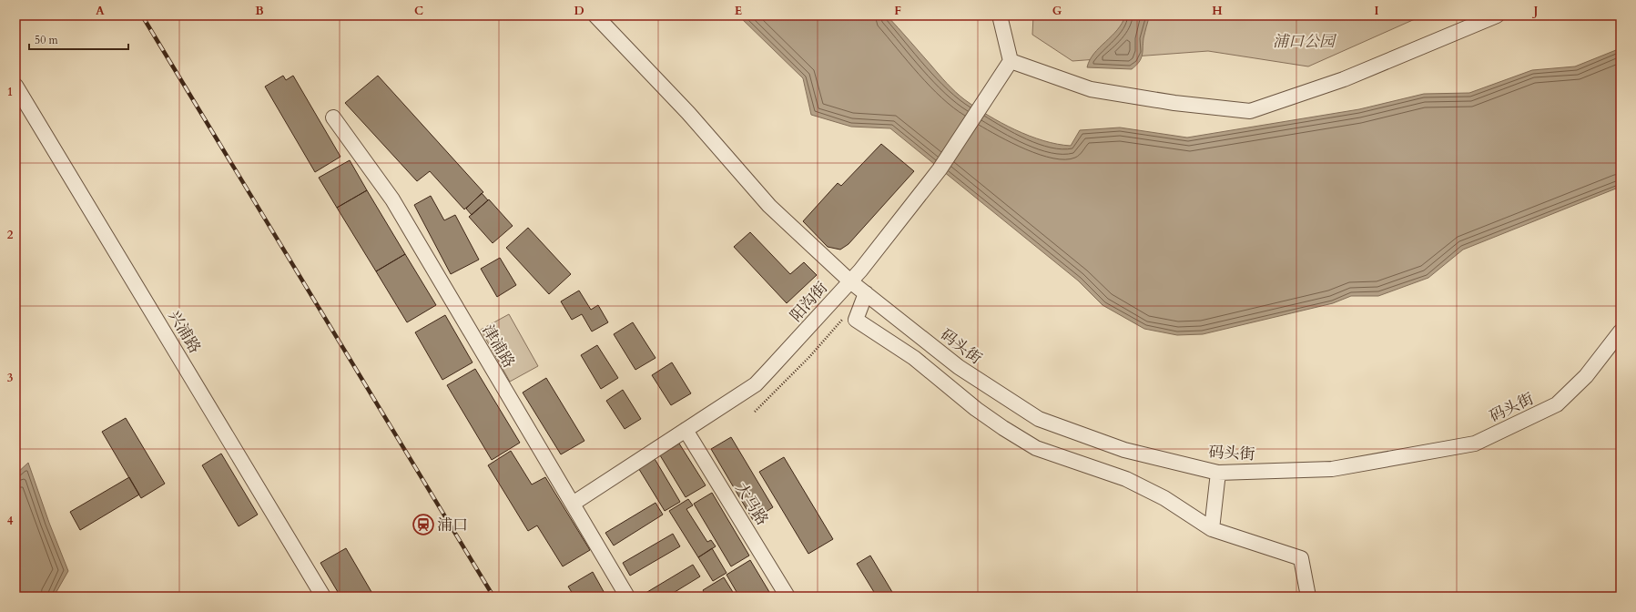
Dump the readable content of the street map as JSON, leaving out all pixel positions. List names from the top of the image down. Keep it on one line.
{"streets":{"street":["阳沟街","兴浦路","津浦路","码头街","大马路"]},"crossings":[["阳沟街","津浦路"],["阳沟街","码头街"],["阳沟街","大马路"]],"parks":["浦口公园"],"places":{"station":["浦口"]},"scale_bar":"50 m","grid":{"columns":["A","B","C","D","E","F","G","H","I","J"],"rows":["1","2","3","4"]}}
